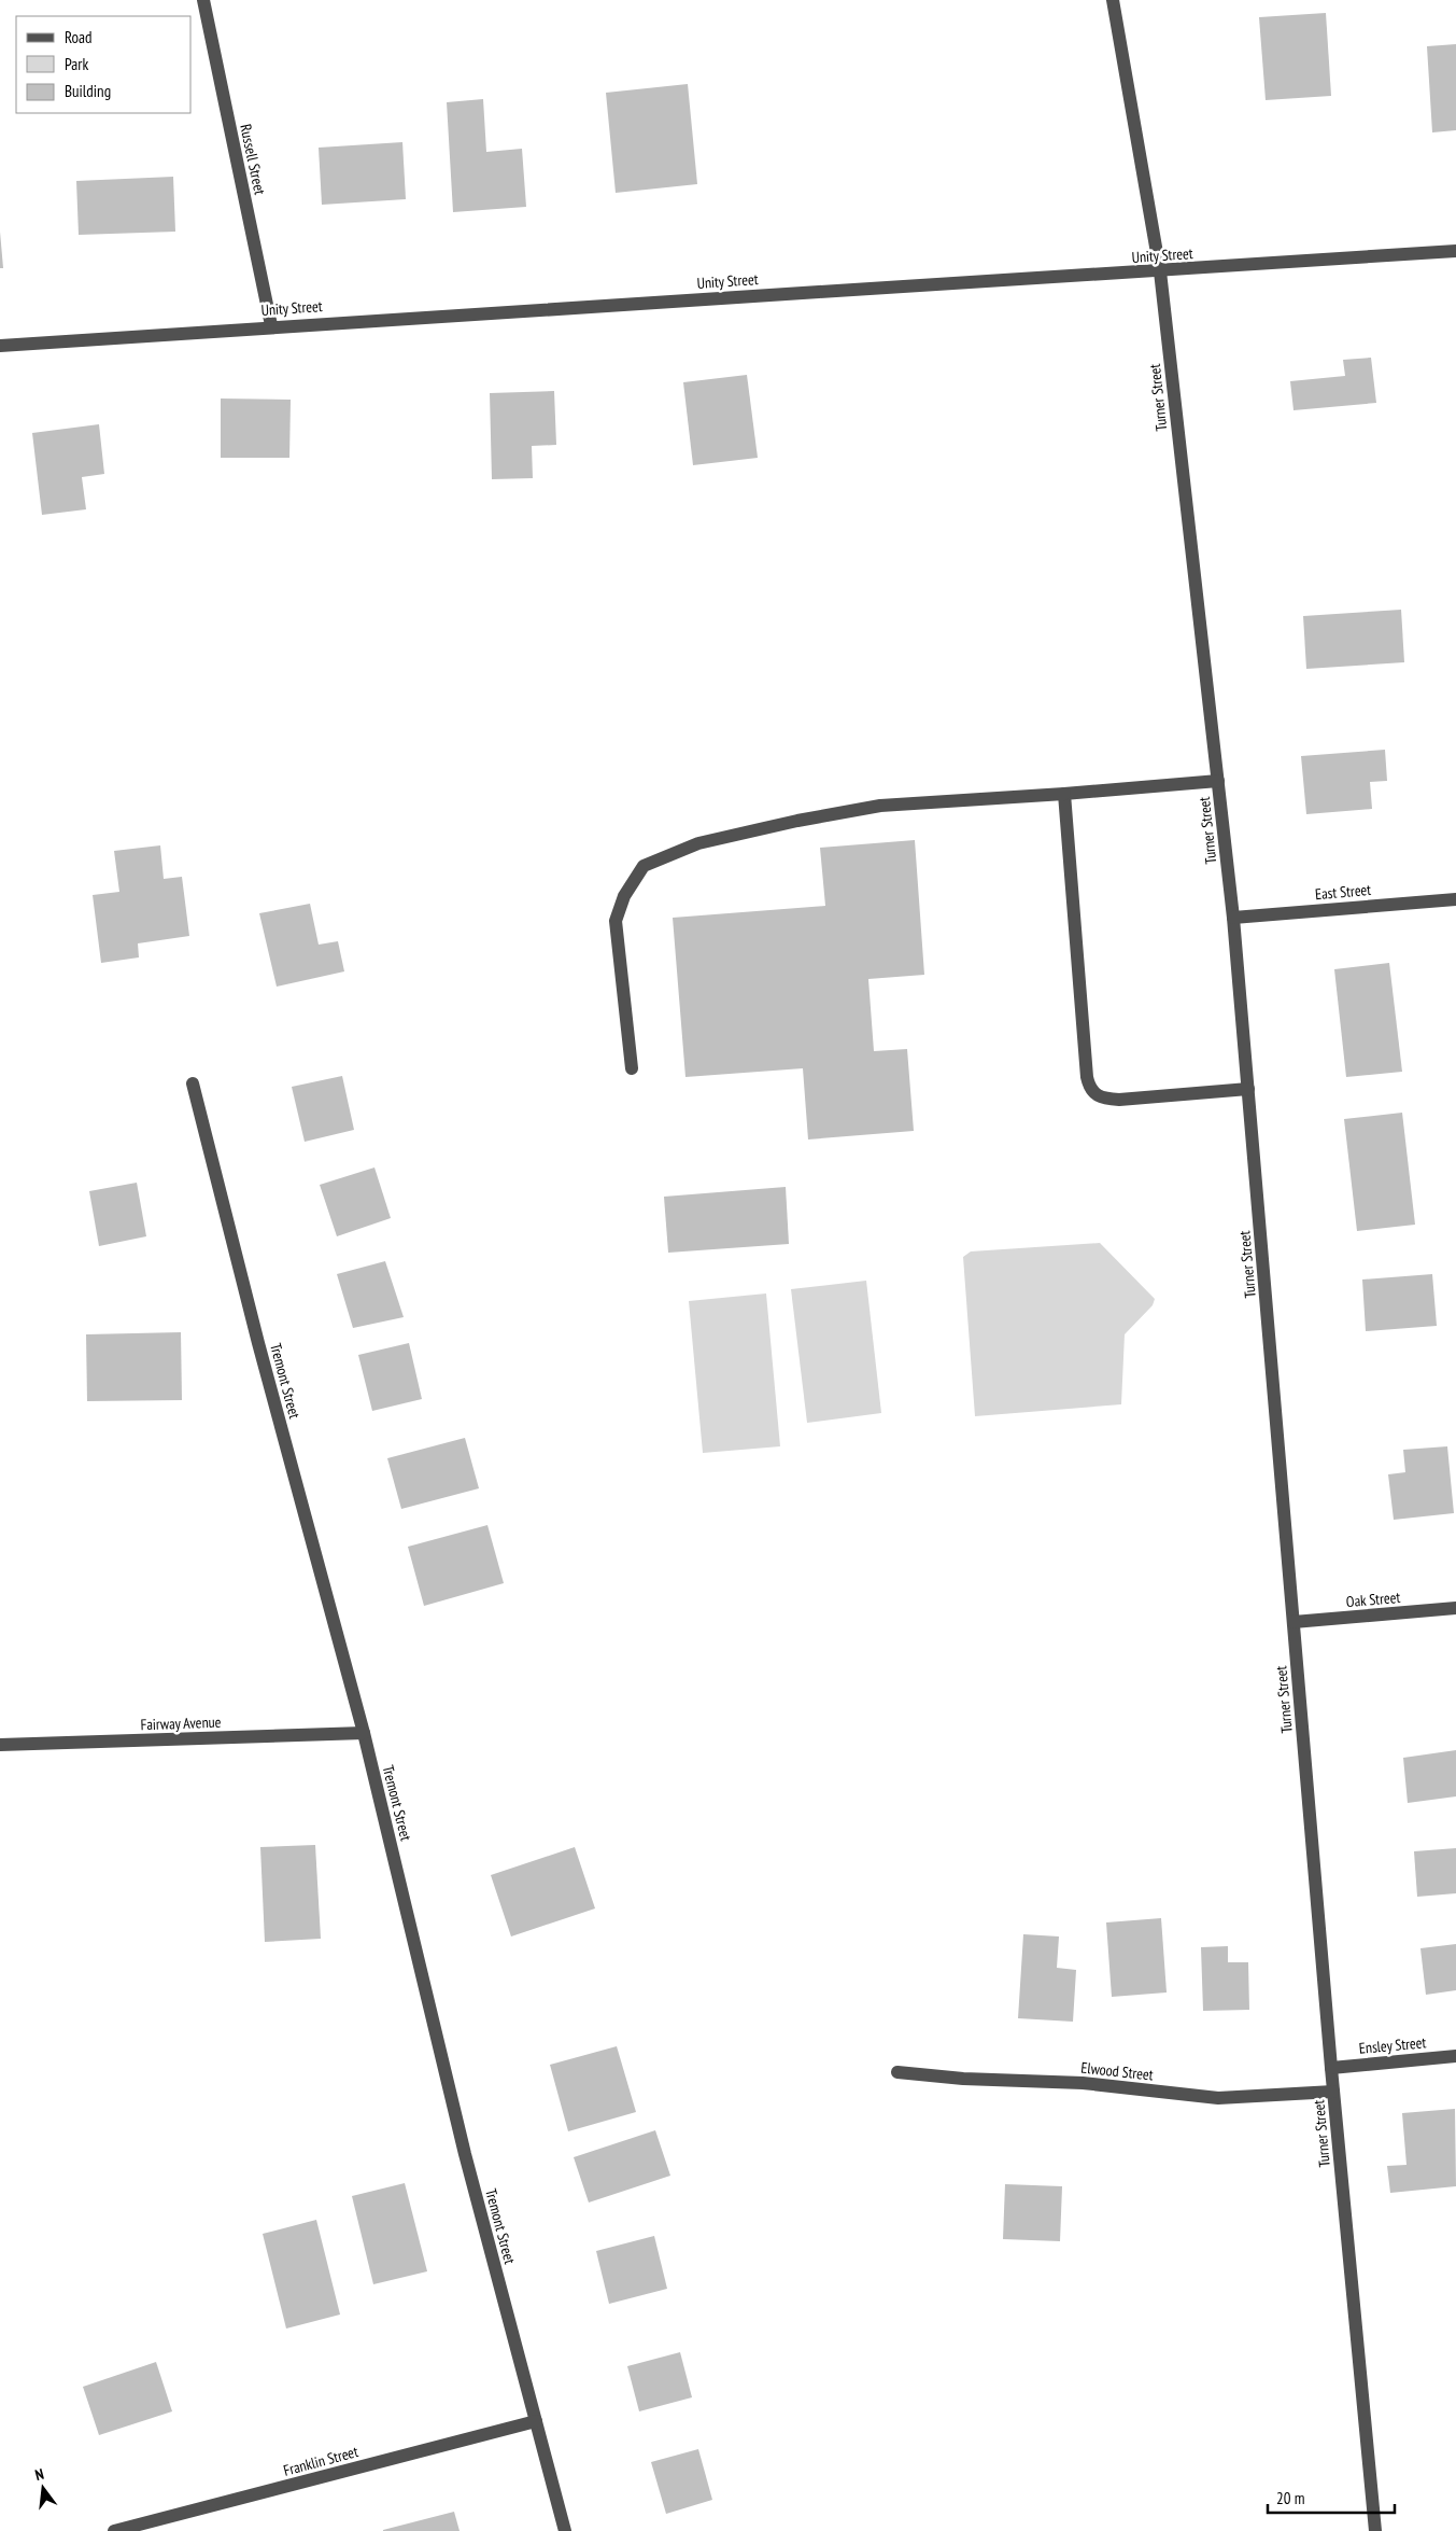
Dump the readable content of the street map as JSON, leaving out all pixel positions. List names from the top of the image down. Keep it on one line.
{"streets":{"street":["Russell Street","Unity Street","Turner Street","East Street","Tremont Street","Oak Street","Fairway Avenue","Ensley Street","Elwood Street","Franklin Street"]},"crossings":[["Russell Street","Unity Street"],["Unity Street","Turner Street"],["Turner Street","East Street"],["Turner Street","Oak Street"],["Turner Street","Ensley Street"],["Turner Street","Elwood Street"],["Tremont Street","Fairway Avenue"],["Tremont Street","Franklin Street"]],"legend":["Road","Park","Building"],"scale_bar":"20 m","north":"top"}
